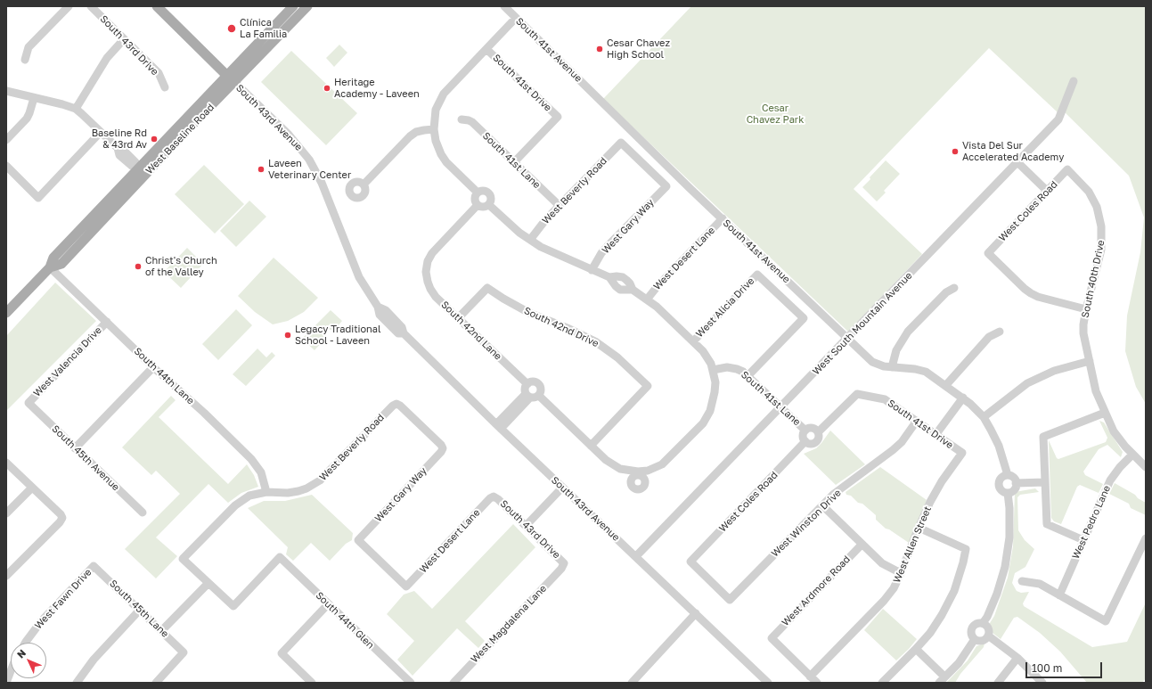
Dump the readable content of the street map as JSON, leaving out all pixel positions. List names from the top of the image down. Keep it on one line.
{"streets":{"main road":["South 43rd Avenue","West Baseline Road"],"street":["South 43rd Drive","South 41st Avenue","South 41st Drive","South 41st Lane","West Beverly Road","West Coles Road","West Gary Way","West Desert Lane","South 40th Drive","West Alicia Drive","West South Mountain Avenue","South 42nd Drive","South 42nd Lane","West Valencia Drive","South 44th Lane","South 45th Avenue","West Pedro Lane","West Winston Drive","West Allen Street","West Ardmore Road","West Fawn Drive","South 45th Lane","South 44th Glen","West Magdalena Lane"]},"crossings":[["South 43rd Drive","West Desert Lane"],["South 43rd Drive","West Magdalena Lane"],["South 41st Avenue","West Desert Lane"],["South 41st Avenue","West South Mountain Avenue"],["South 41st Drive","South 41st Lane"],["South 41st Drive","West Coles Road"],["South 41st Drive","West Winston Drive"],["South 41st Drive","West Allen Street"],["South 43rd Avenue","West Baseline Road"],["South 43rd Avenue","West South Mountain Avenue"],["West Baseline Road","South 44th Lane"],["South 41st Lane","West Beverly Road"],["South 41st Lane","West Coles Road"],["South 41st Lane","West Alicia Drive"],["South 41st Lane","West South Mountain Avenue"],["South 41st Lane","South 42nd Lane"],["West Beverly Road","West Gary Way"],["West Beverly Road","South 44th Lane"],["West Beverly Road","South 44th Glen"],["West Coles Road","South 40th Drive"],["West Coles Road","West Winston Drive"],["West Gary Way","West Desert Lane"],["South 40th Drive","West Pedro Lane"],["South 42nd Drive","South 42nd Lane"],["West Valencia Drive","South 44th Lane"],["West Valencia Drive","South 45th Avenue"],["West Allen Street","West Ardmore Road"],["West Fawn Drive","South 45th Lane"]],"parks":["Cesar Chavez Park"],"places":["Clínica La Familia","Cesar Chavez High School","Heritage Academy - Laveen","Baseline Rd & 43rd Av","Vista Del Sur Accelerated Academy","Laveen Veterinary Center","Christ's Church of the Valley","Legacy Traditional School - Laveen"],"scale_bar":"100 m","north":"top left"}
